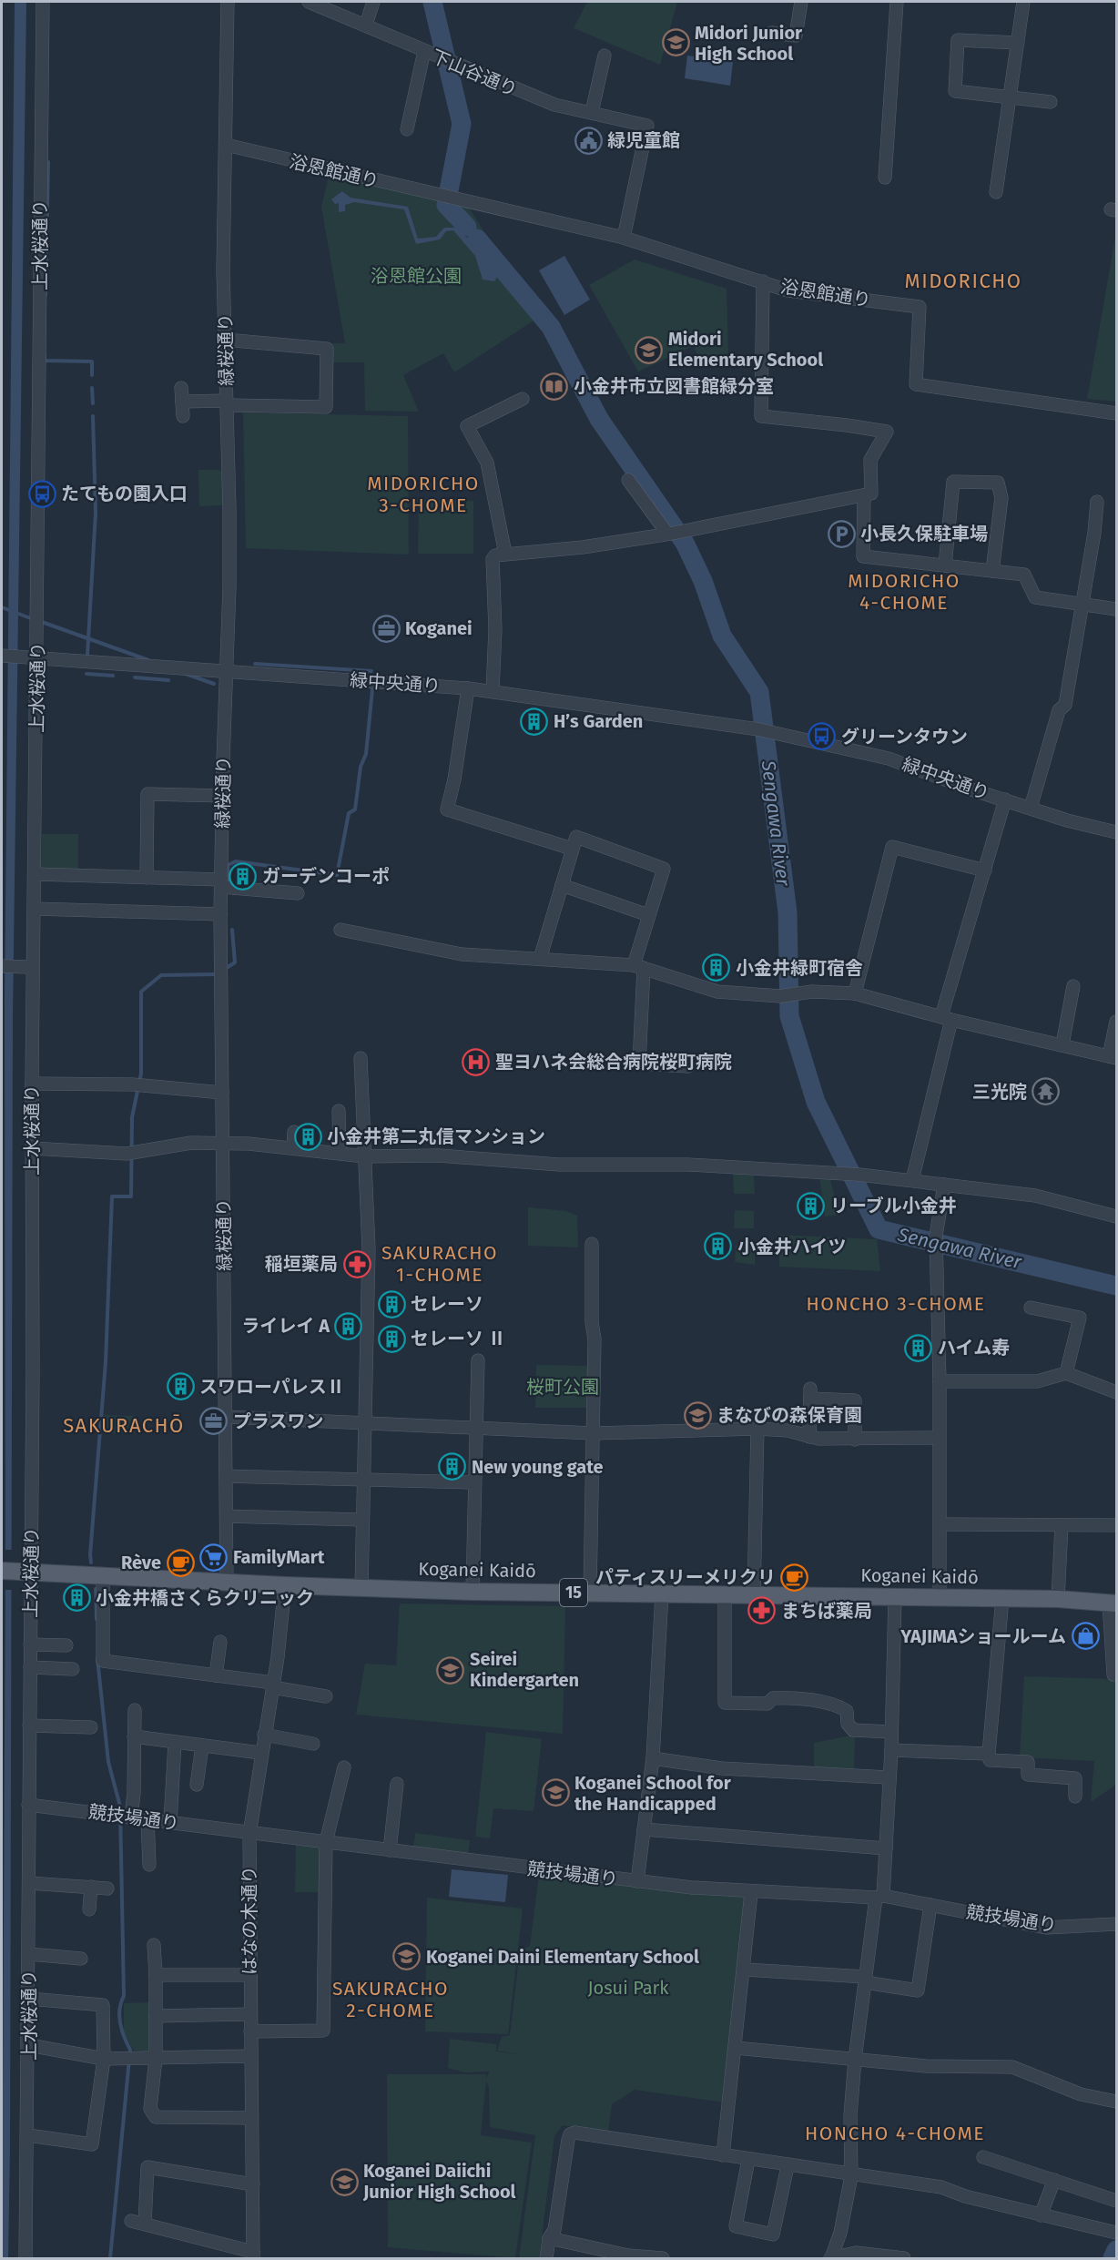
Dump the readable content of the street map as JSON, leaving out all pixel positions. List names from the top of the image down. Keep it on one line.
{"streets":{"main road":["Koganei Kaidō","15"],"street":["下山谷通り","浴恩館通り","上水桜通り","緑桜通り","緑中央通り","競技場通り","はなの木通り"]},"crossings":[["下山谷通り","浴恩館通り"],["浴恩館通り","緑桜通り"],["上水桜通り","緑中央通り"],["上水桜通り","Koganei Kaidō"],["上水桜通り","競技場通り"],["緑桜通り","緑中央通り"],["緑桜通り","Koganei Kaidō"],["Koganei Kaidō","はなの木通り"],["競技場通り","はなの木通り"]],"districts":["MIDORICHO","MIDORICHO 3-CHOME","MIDORICHO 4-CHOME","SAKURACHO 1-CHOME","HONCHO 3-CHOME","SAKURACHŌ","SAKURACHO 2-CHOME","HONCHO 4-CHOME"],"water":["Sengawa River"],"parks":["浴恩館公園","桜町公園","Josui Park"],"places":{"school or university":["Midori Junior High School","Midori Elementary School","まなびの森保育園","Seirei Kindergarten","Koganei School for the Handicapped","Koganei Daini Elementary School","Koganei Daiichi Junior High School"],"public building":["緑児童館"],"library":["小金井市立図書館緑分室"],"bus stop":["たてもの園入口","グリーンタウン"],"parking":["小長久保駐車場"],"office":["Koganei","プラスワン"],"building":["H’s Garden","ガーデンコーポ","小金井緑町宿舎","小金井第二丸信マンション","リーブル小金井","小金井ハイツ","セレーソ","ライレイ A","セレーソ Ⅱ","ハイム寿","スワローパレスⅡ","New young gate","小金井橋さくらクリニック"],"hospital":["聖ヨハネ会総合病院桜町病院"],"temple":["三光院"],"pharmacy":["稲垣薬局","まちば薬局"],"supermarket":["FamilyMart"],"cafe":["Rève","パティスリーメリクリ"],"shop":["YAJIMAショールーム"]}}
